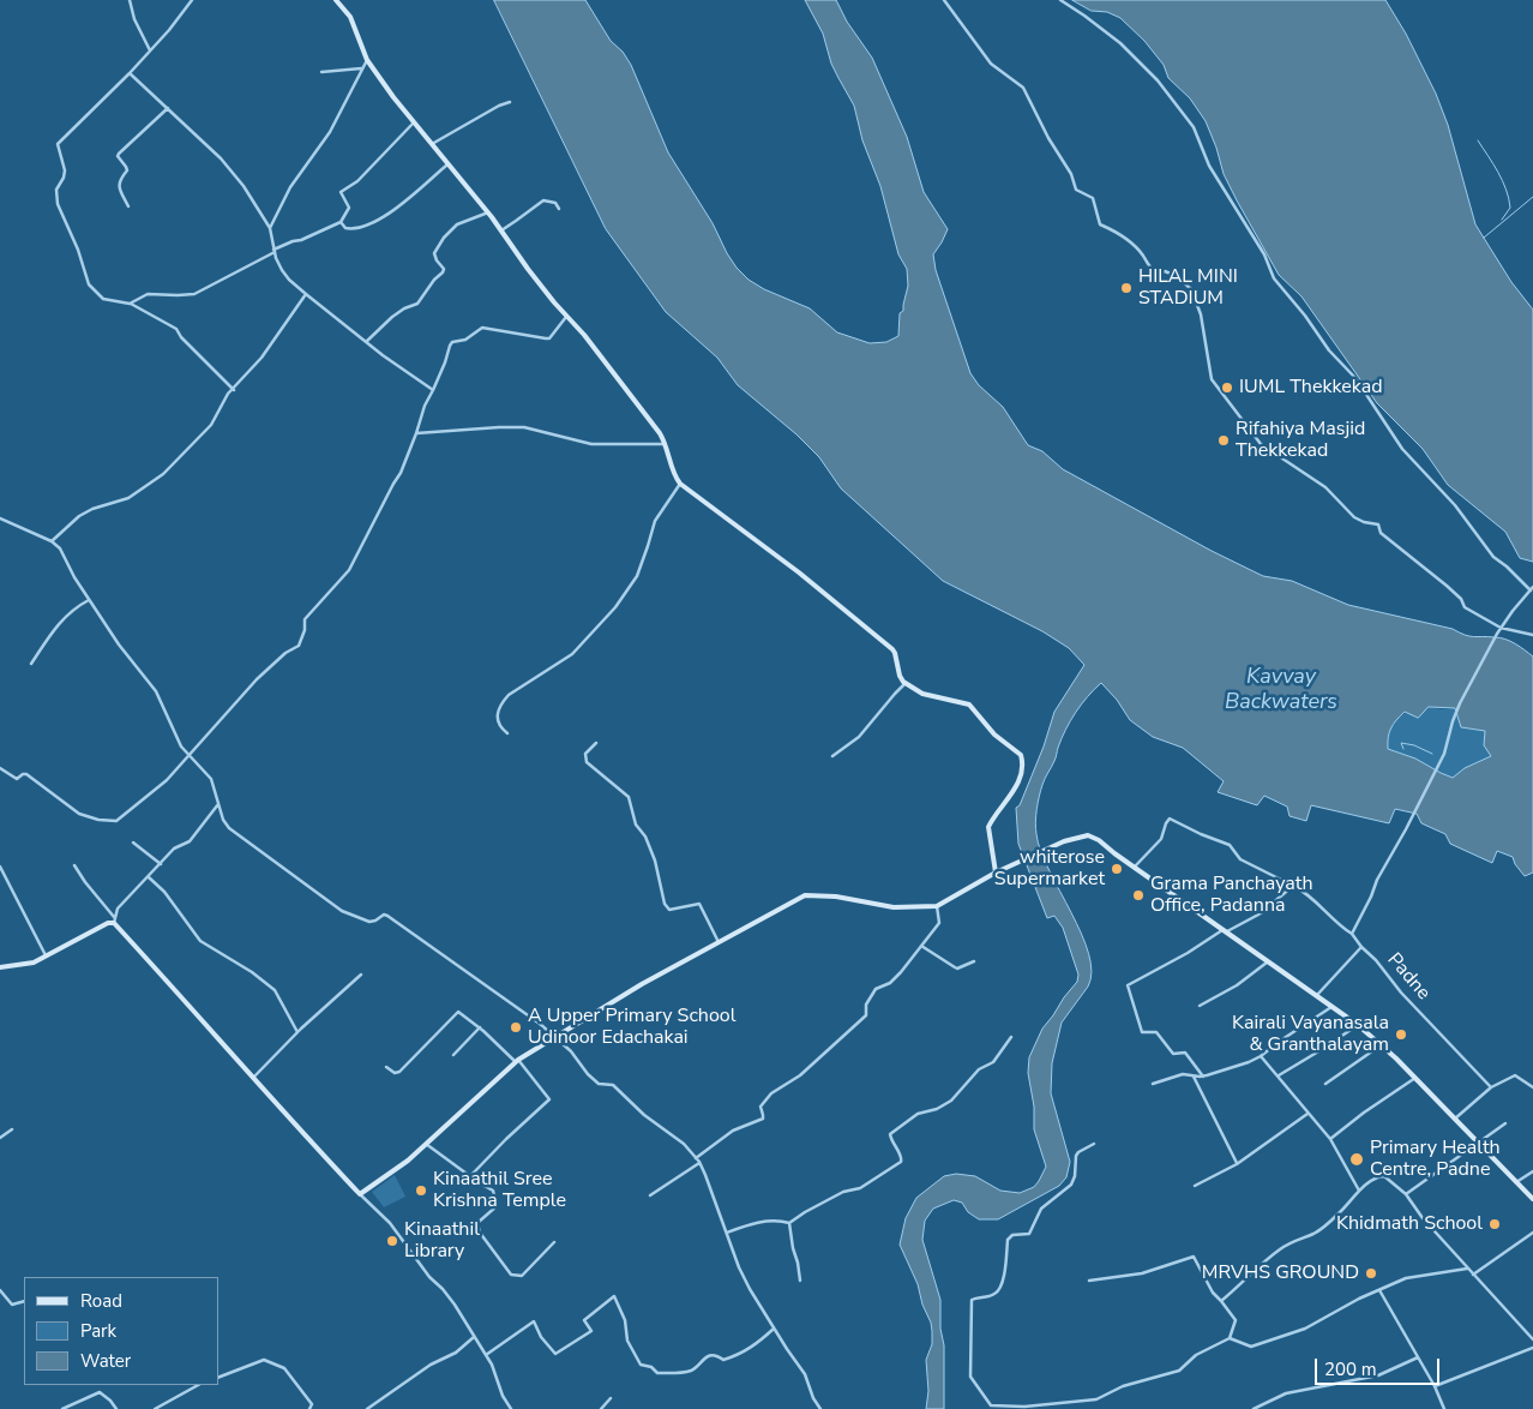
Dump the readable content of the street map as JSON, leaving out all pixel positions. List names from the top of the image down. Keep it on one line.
{"streets":{"street":["Padne"]},"water":["Kavvay Backwaters"],"places":["HILAL MINI STADIUM","IUML Thekkekad","Rifahiya Masjid Thekkekad","whiterose Supermarket","Grama Panchayath Office, Padanna","A Upper Primary School Udinoor Edachakai","Kairali Vayanasala & Granthalayam","Primary Health Centre, Padne","Kinaathil Sree Krishna Temple","Khidmath School","Kinaathil Library","MRVHS GROUND"],"legend":["Road","Park","Water"],"scale_bar":"200 m"}
